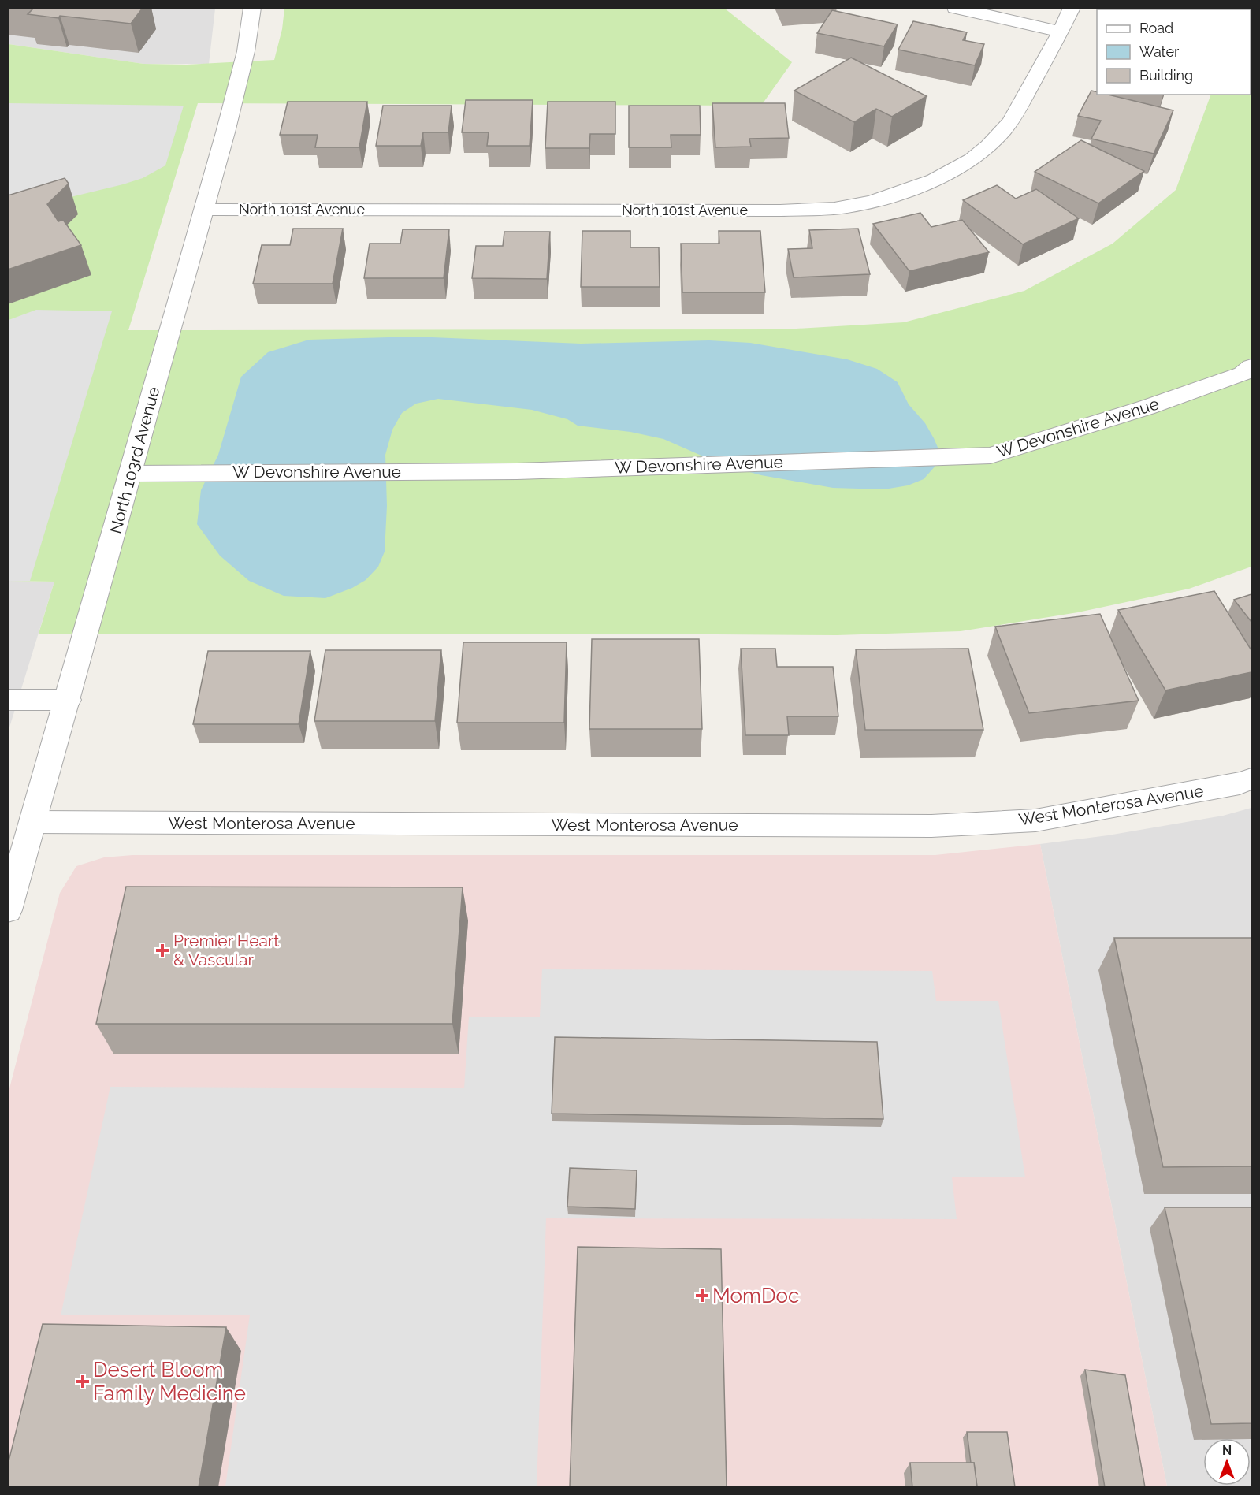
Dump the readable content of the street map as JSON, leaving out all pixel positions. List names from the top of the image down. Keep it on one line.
{"streets":{"street":["North 101st Avenue","W Devonshire Avenue","North 103rd Avenue","West Monterosa Avenue"]},"crossings":[["North 101st Avenue","North 103rd Avenue"],["W Devonshire Avenue","North 103rd Avenue"],["North 103rd Avenue","West Monterosa Avenue"]],"places":{"health":["Premier Heart & Vascular","MomDoc","Desert Bloom Family Medicine"]},"legend":["Road","Water","Building"],"north":"top"}
